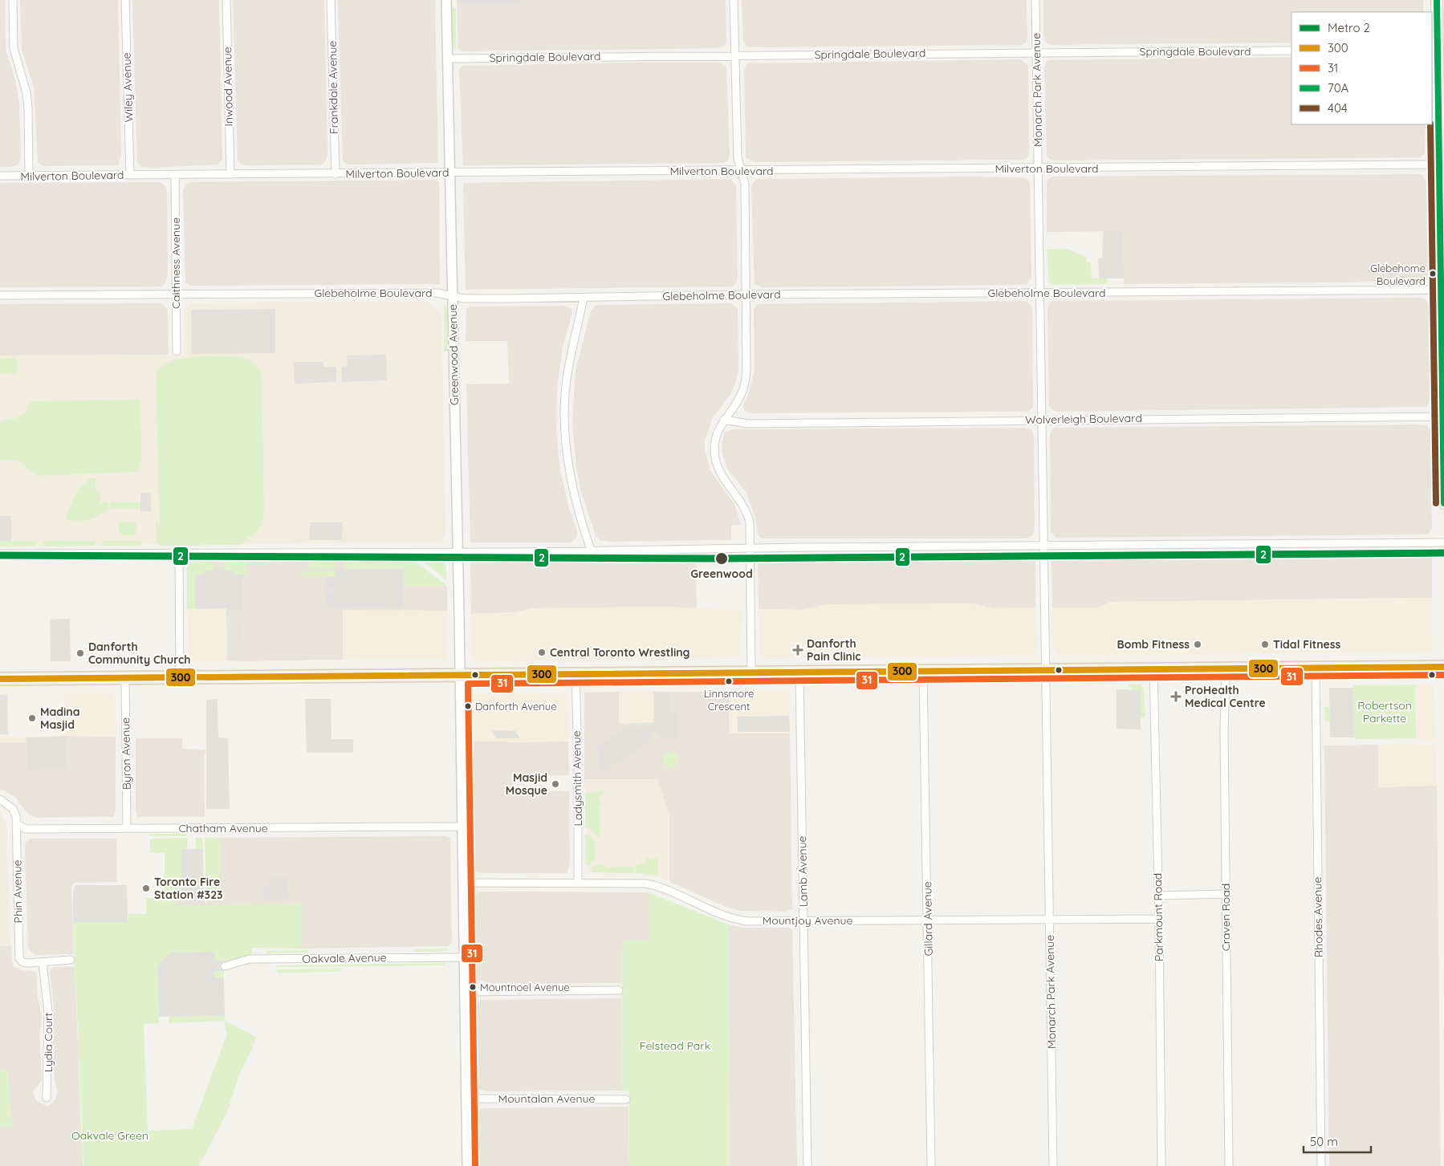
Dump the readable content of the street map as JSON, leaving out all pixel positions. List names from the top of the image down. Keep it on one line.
{"streets":{"street":["Springdale Boulevard","Inwood Avenue","Wiley Avenue","Frankdale Avenue","Monarch Park Avenue","Milverton Boulevard","Caithness Avenue","Glebeholme Boulevard","Greenwood Avenue","Wolverleigh Boulevard","Byron Avenue","Ladysmith Avenue","Chatham Avenue","Lamb Avenue","Phin Avenue","Parkmount Road","Craven Road","Rhodes Avenue","Gillard Avenue","Mountjoy Avenue","Oakvale Avenue","Lydia Court","Mountalan Avenue"]},"crossings":[["Springdale Boulevard","Monarch Park Avenue"],["Springdale Boulevard","Greenwood Avenue"],["Inwood Avenue","Milverton Boulevard"],["Wiley Avenue","Milverton Boulevard"],["Frankdale Avenue","Milverton Boulevard"],["Monarch Park Avenue","Milverton Boulevard"],["Monarch Park Avenue","Glebeholme Boulevard"],["Monarch Park Avenue","Wolverleigh Boulevard"],["Monarch Park Avenue","Mountjoy Avenue"],["Milverton Boulevard","Caithness Avenue"],["Milverton Boulevard","Greenwood Avenue"],["Caithness Avenue","Glebeholme Boulevard"],["Glebeholme Boulevard","Greenwood Avenue"],["Greenwood Avenue","Chatham Avenue"],["Greenwood Avenue","Mountjoy Avenue"],["Greenwood Avenue","Oakvale Avenue"],["Greenwood Avenue","Mountalan Avenue"],["Byron Avenue","Chatham Avenue"],["Ladysmith Avenue","Mountjoy Avenue"],["Chatham Avenue","Phin Avenue"],["Lamb Avenue","Mountjoy Avenue"],["Phin Avenue","Lydia Court"],["Parkmount Road","Mountjoy Avenue"],["Gillard Avenue","Mountjoy Avenue"]],"parks":["Robertson Parkette","Felstead Park","Oakvale Green"],"places":{"other":["Glebehome Boulevard","Greenwood","Bomb Fitness","Tidal Fitness","Central Toronto Wrestling","Danforth Community Church","Linnsmore Crescent","Danforth Avenue","Madina Masjid","Masjid Mosque","Toronto Fire Station #323","Mountnoel Avenue"],"health":["Danforth Pain Clinic","ProHealth Medical Centre"]},"lines":["transit line 70A","transit line 404","metro line 2","transit line 300","transit line 31"],"legend":["Metro 2","300","31","70A","404"],"scale_bar":"50 m"}
